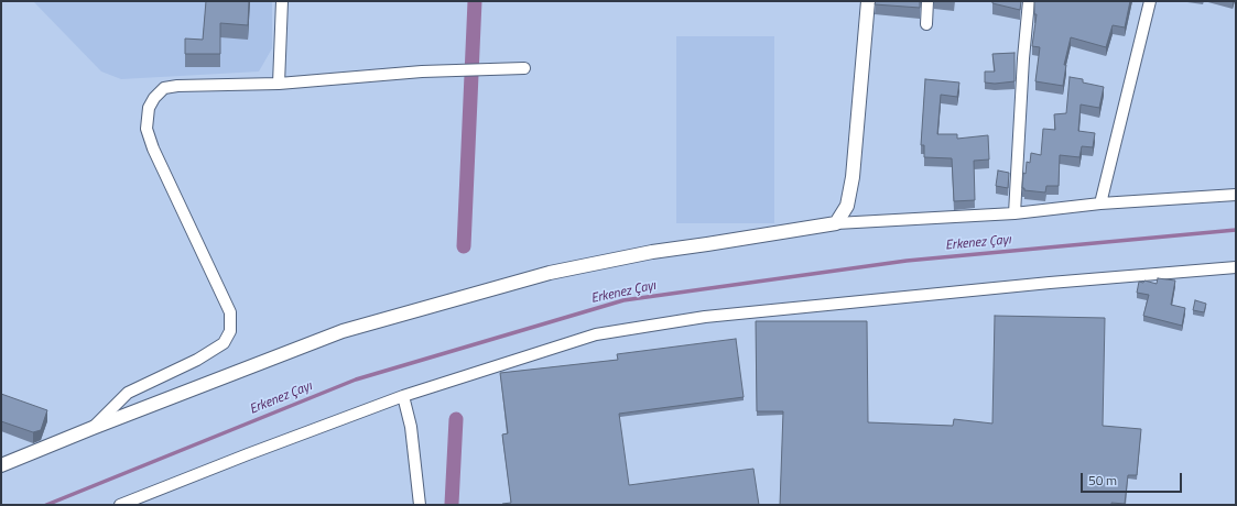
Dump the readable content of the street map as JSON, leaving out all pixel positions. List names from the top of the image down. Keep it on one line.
{"water":["Erkenez Çayı"],"scale_bar":"50 m"}
